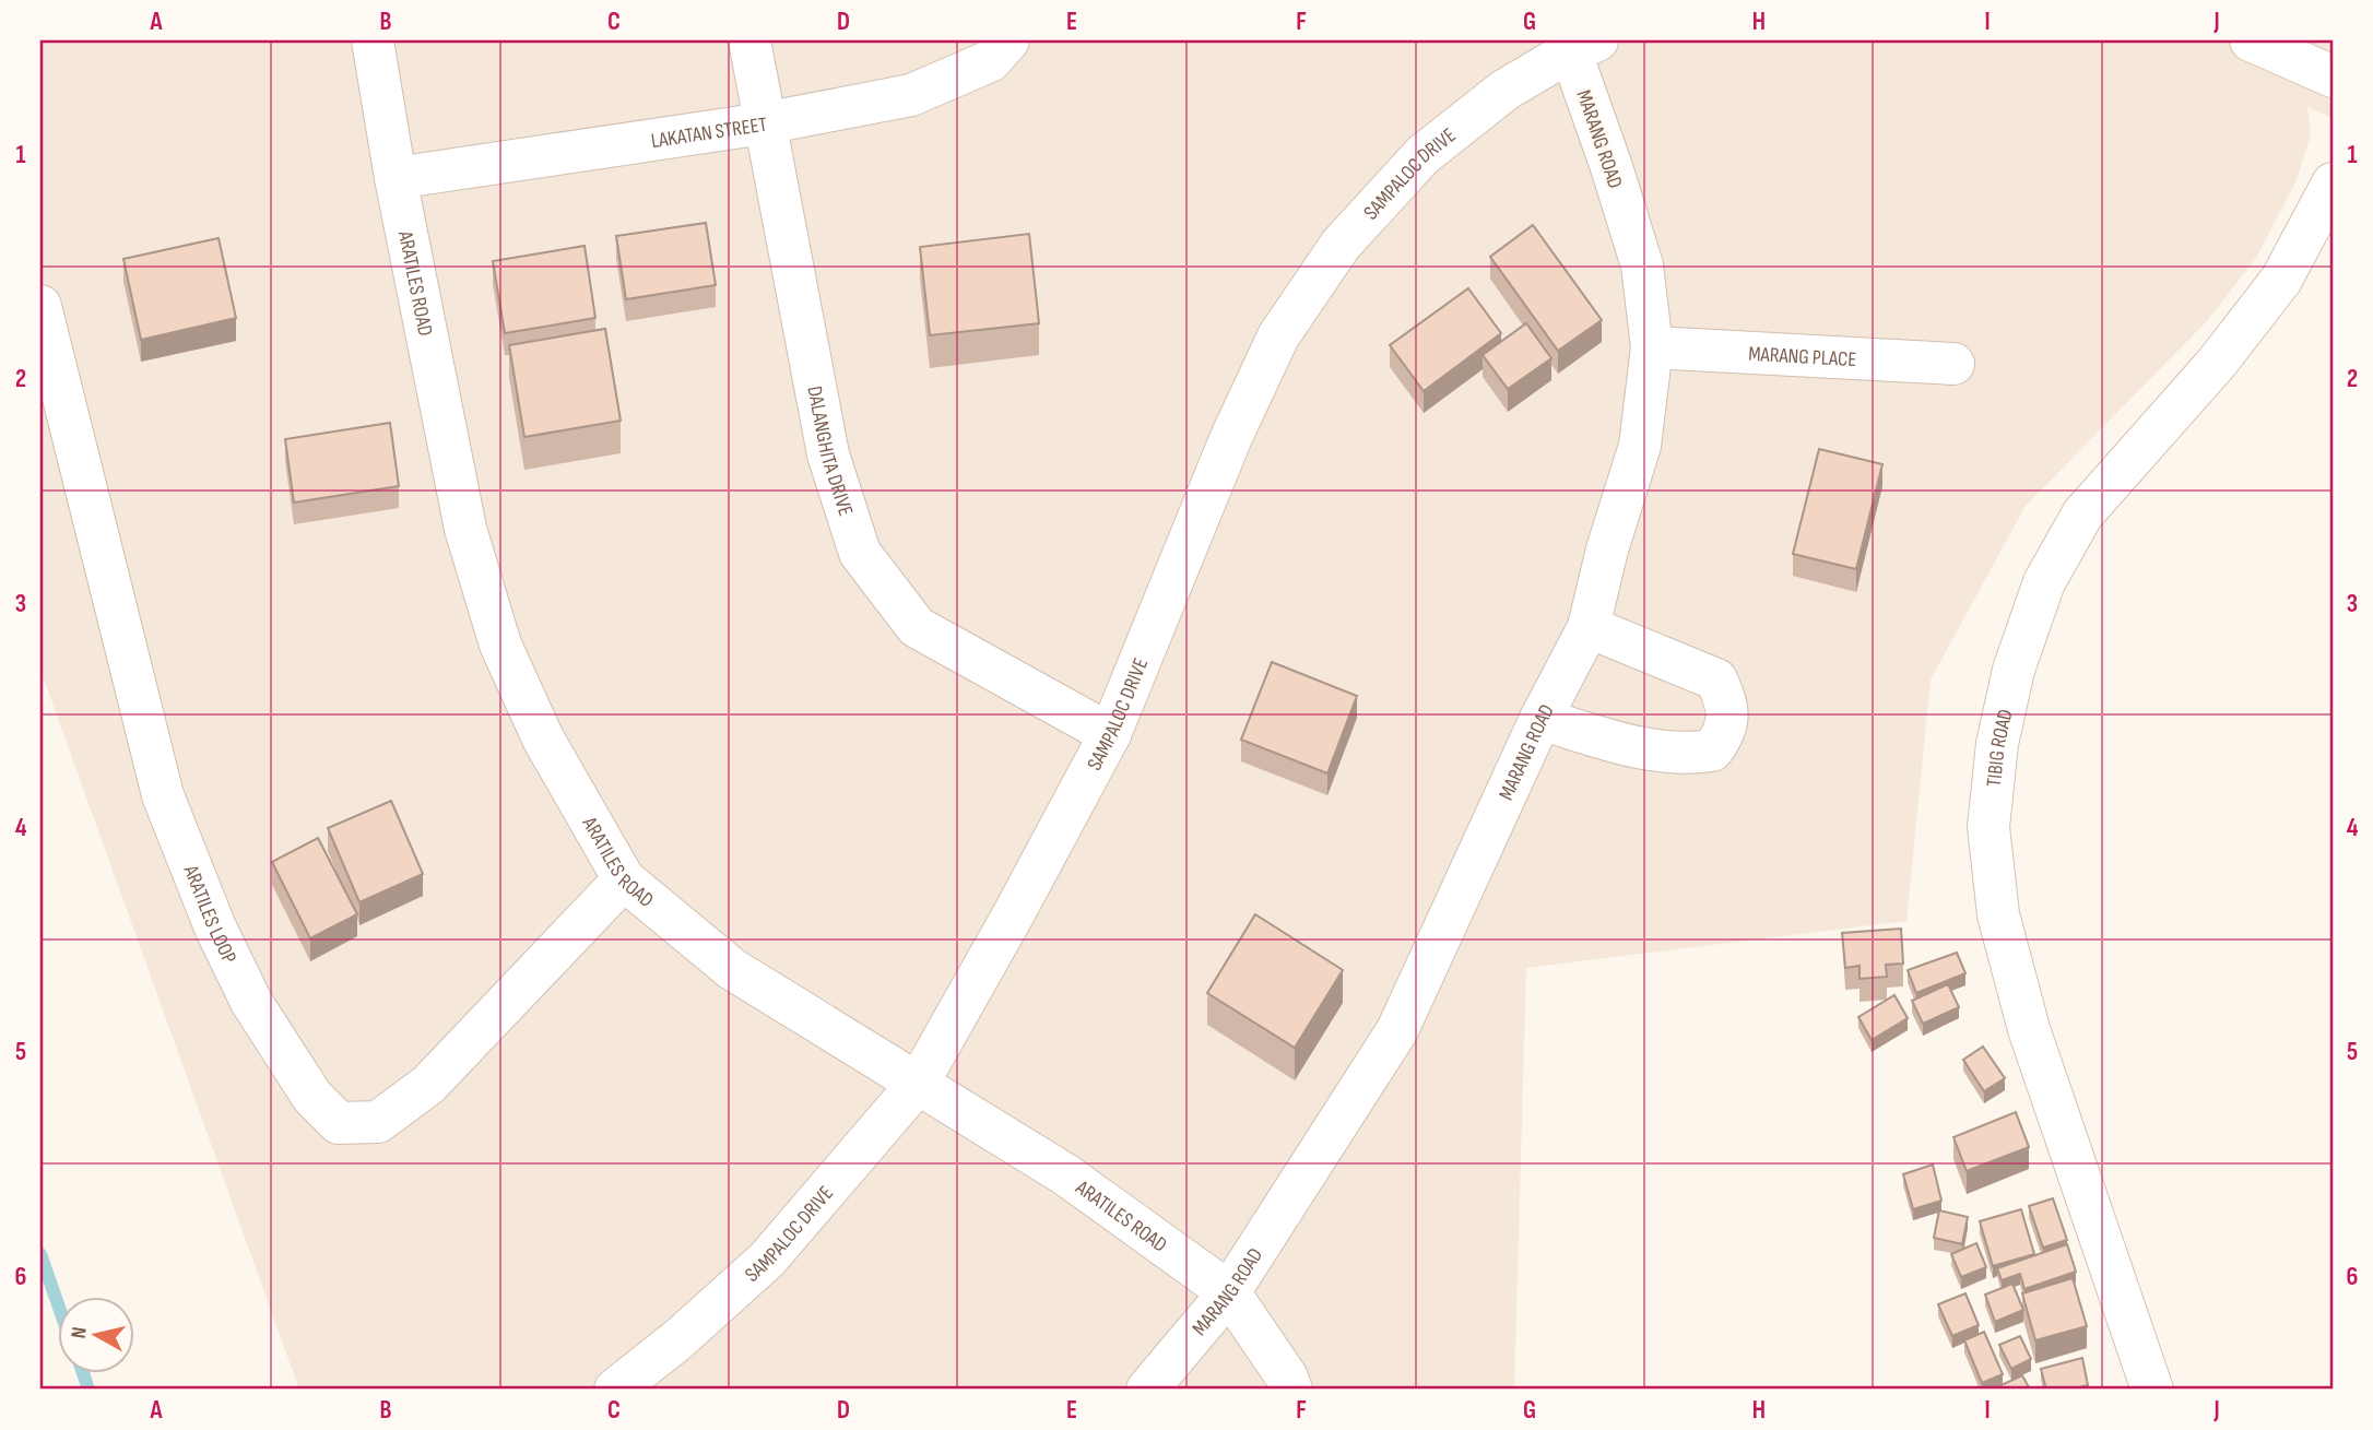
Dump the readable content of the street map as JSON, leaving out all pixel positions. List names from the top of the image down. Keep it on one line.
{"streets":{"street":["LAKATAN STREET","MARANG ROAD","SAMPALOC DRIVE","ARATILES ROAD","MARANG PLACE","DALANGHITA DRIVE","TIBIG ROAD","ARATILES LOOP"]},"crossings":[["LAKATAN STREET","ARATILES ROAD"],["LAKATAN STREET","DALANGHITA DRIVE"],["MARANG ROAD","SAMPALOC DRIVE"],["MARANG ROAD","ARATILES ROAD"],["MARANG ROAD","MARANG PLACE"],["SAMPALOC DRIVE","ARATILES ROAD"],["SAMPALOC DRIVE","DALANGHITA DRIVE"],["ARATILES ROAD","ARATILES LOOP"]],"north":"left","grid":{"columns":["A","B","C","D","E","F","G","H","I","J"],"rows":["1","2","3","4","5","6"]}}
